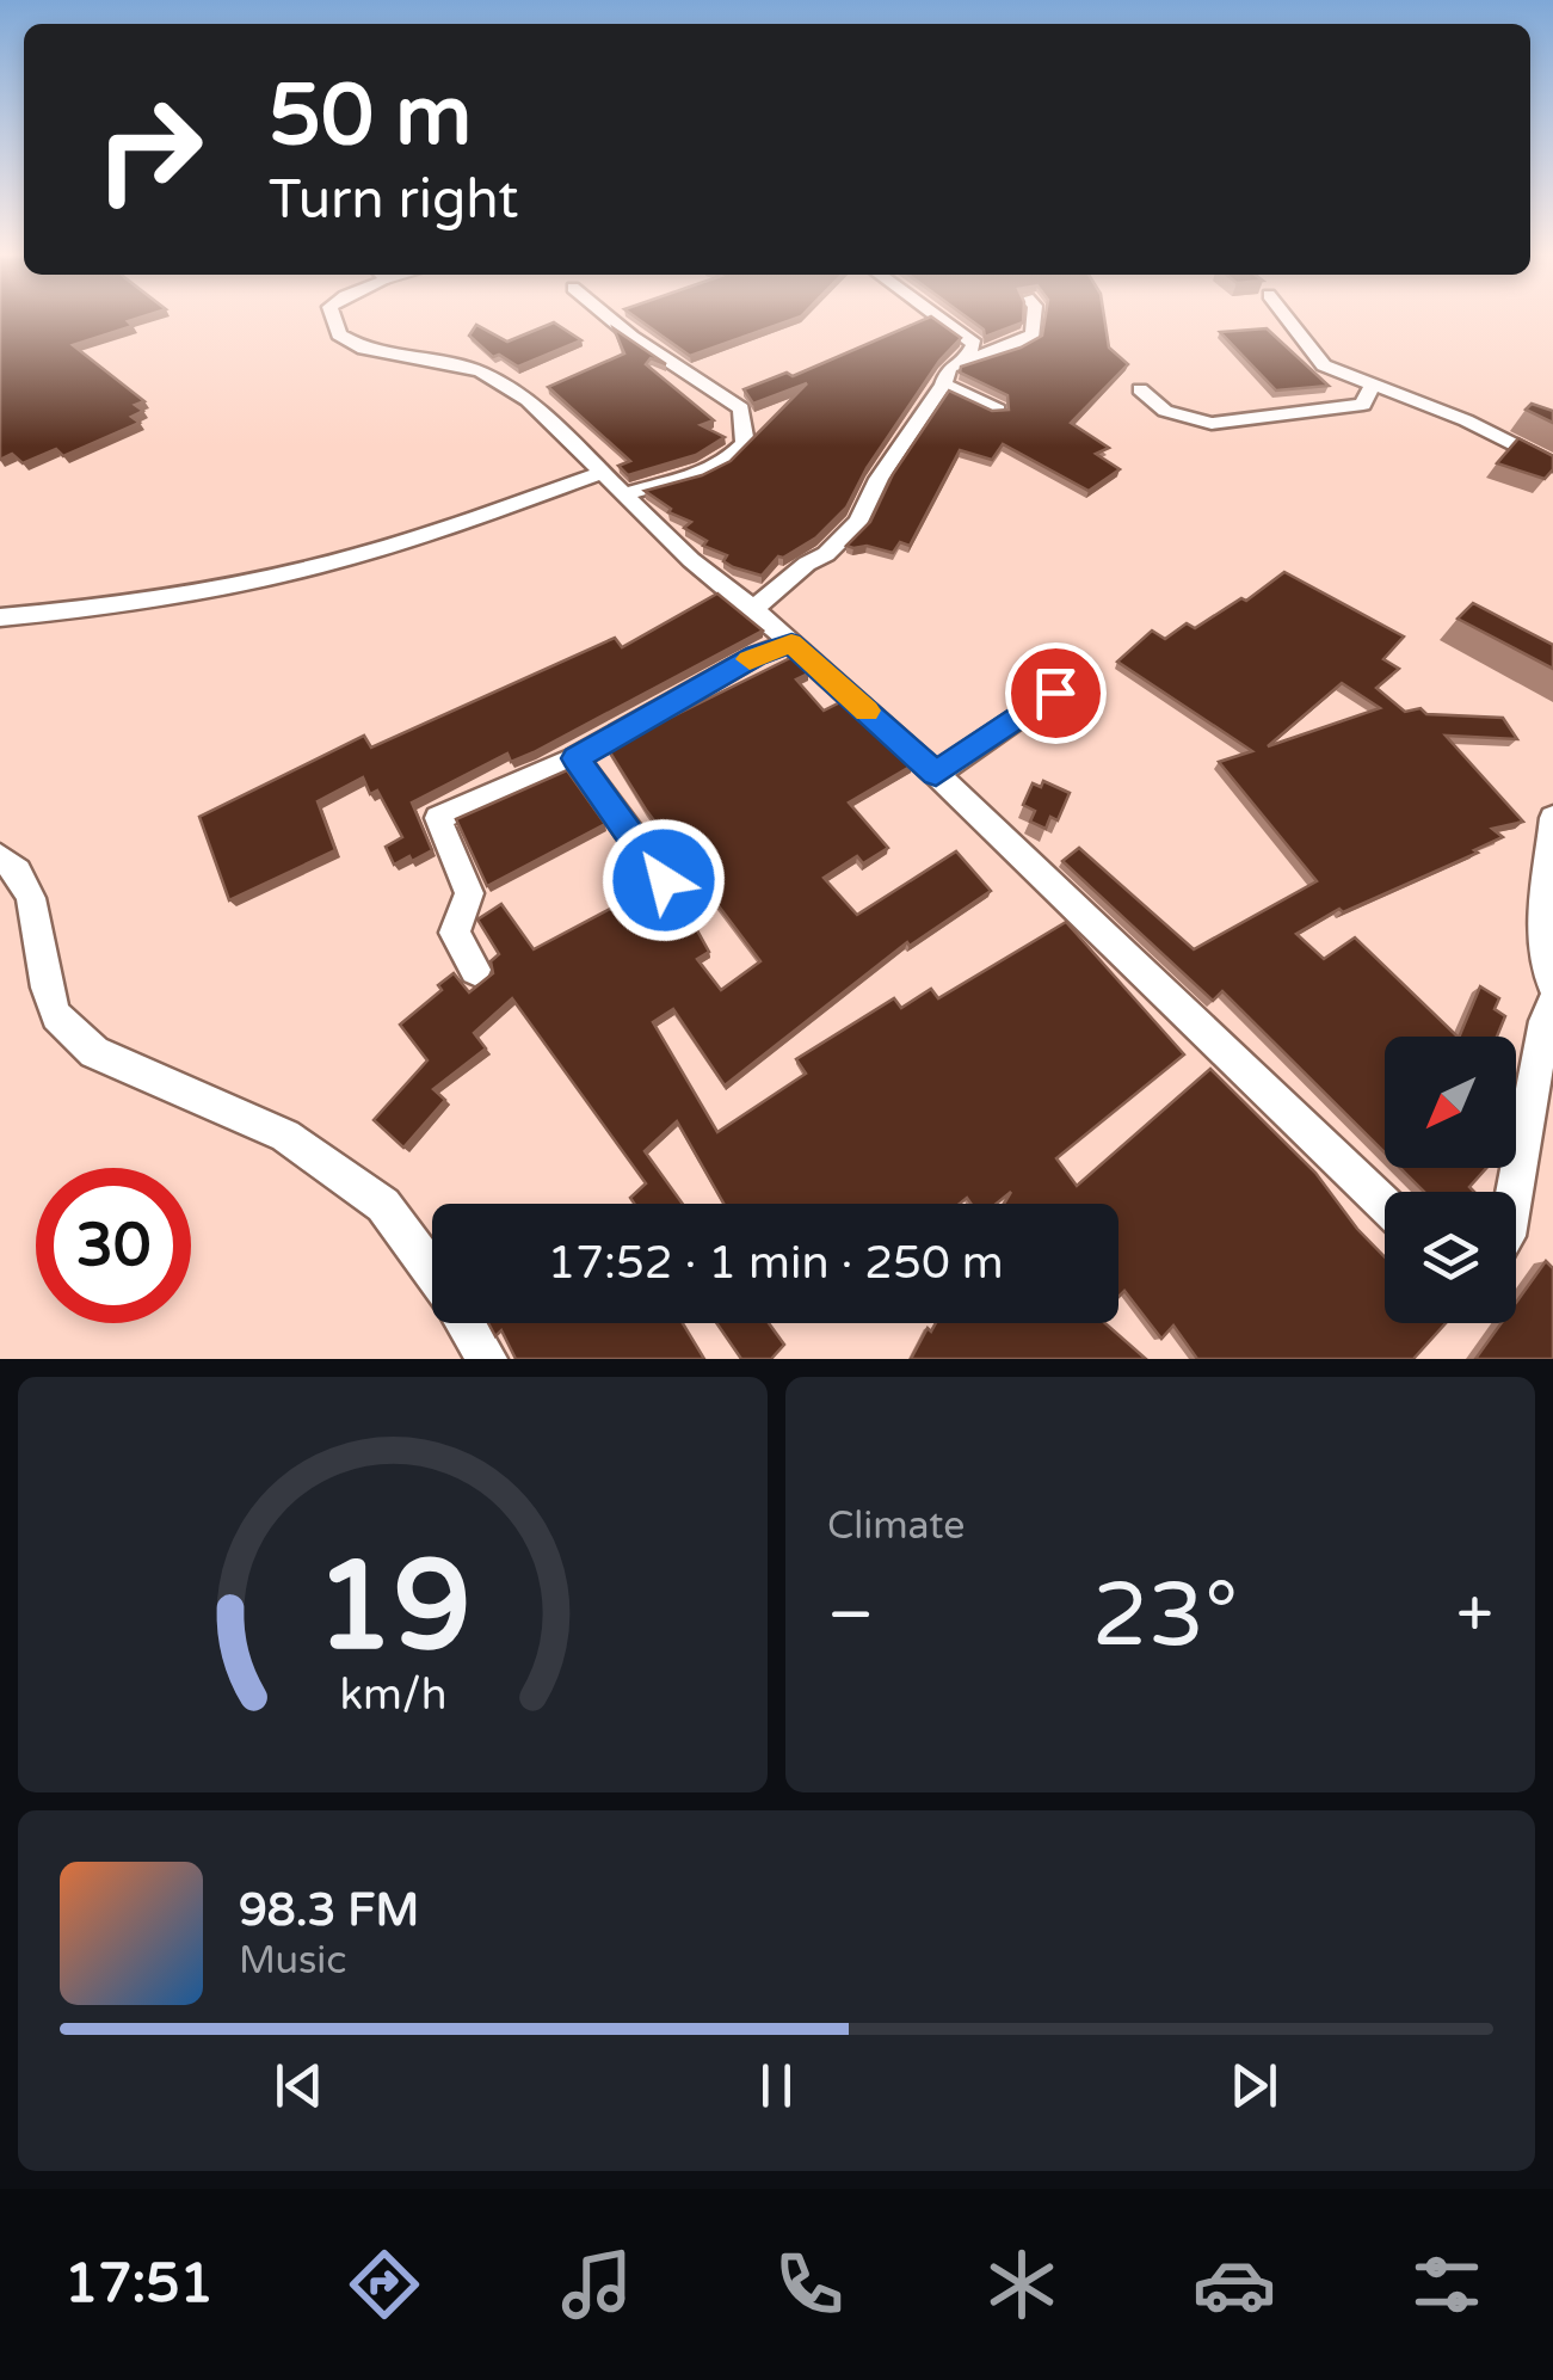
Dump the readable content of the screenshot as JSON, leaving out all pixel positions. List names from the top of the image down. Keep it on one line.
{"north":"bottom left","page":{"turn":["50 m","Turn right"],"limit":"30","trip":"17:52 · 1 min · 250 m","tile":"Climate","heat":["−","23°","+"],"song":["98.3 FM","Music"],"tabs":"17:51","gauge":["19","km/h"]}}
